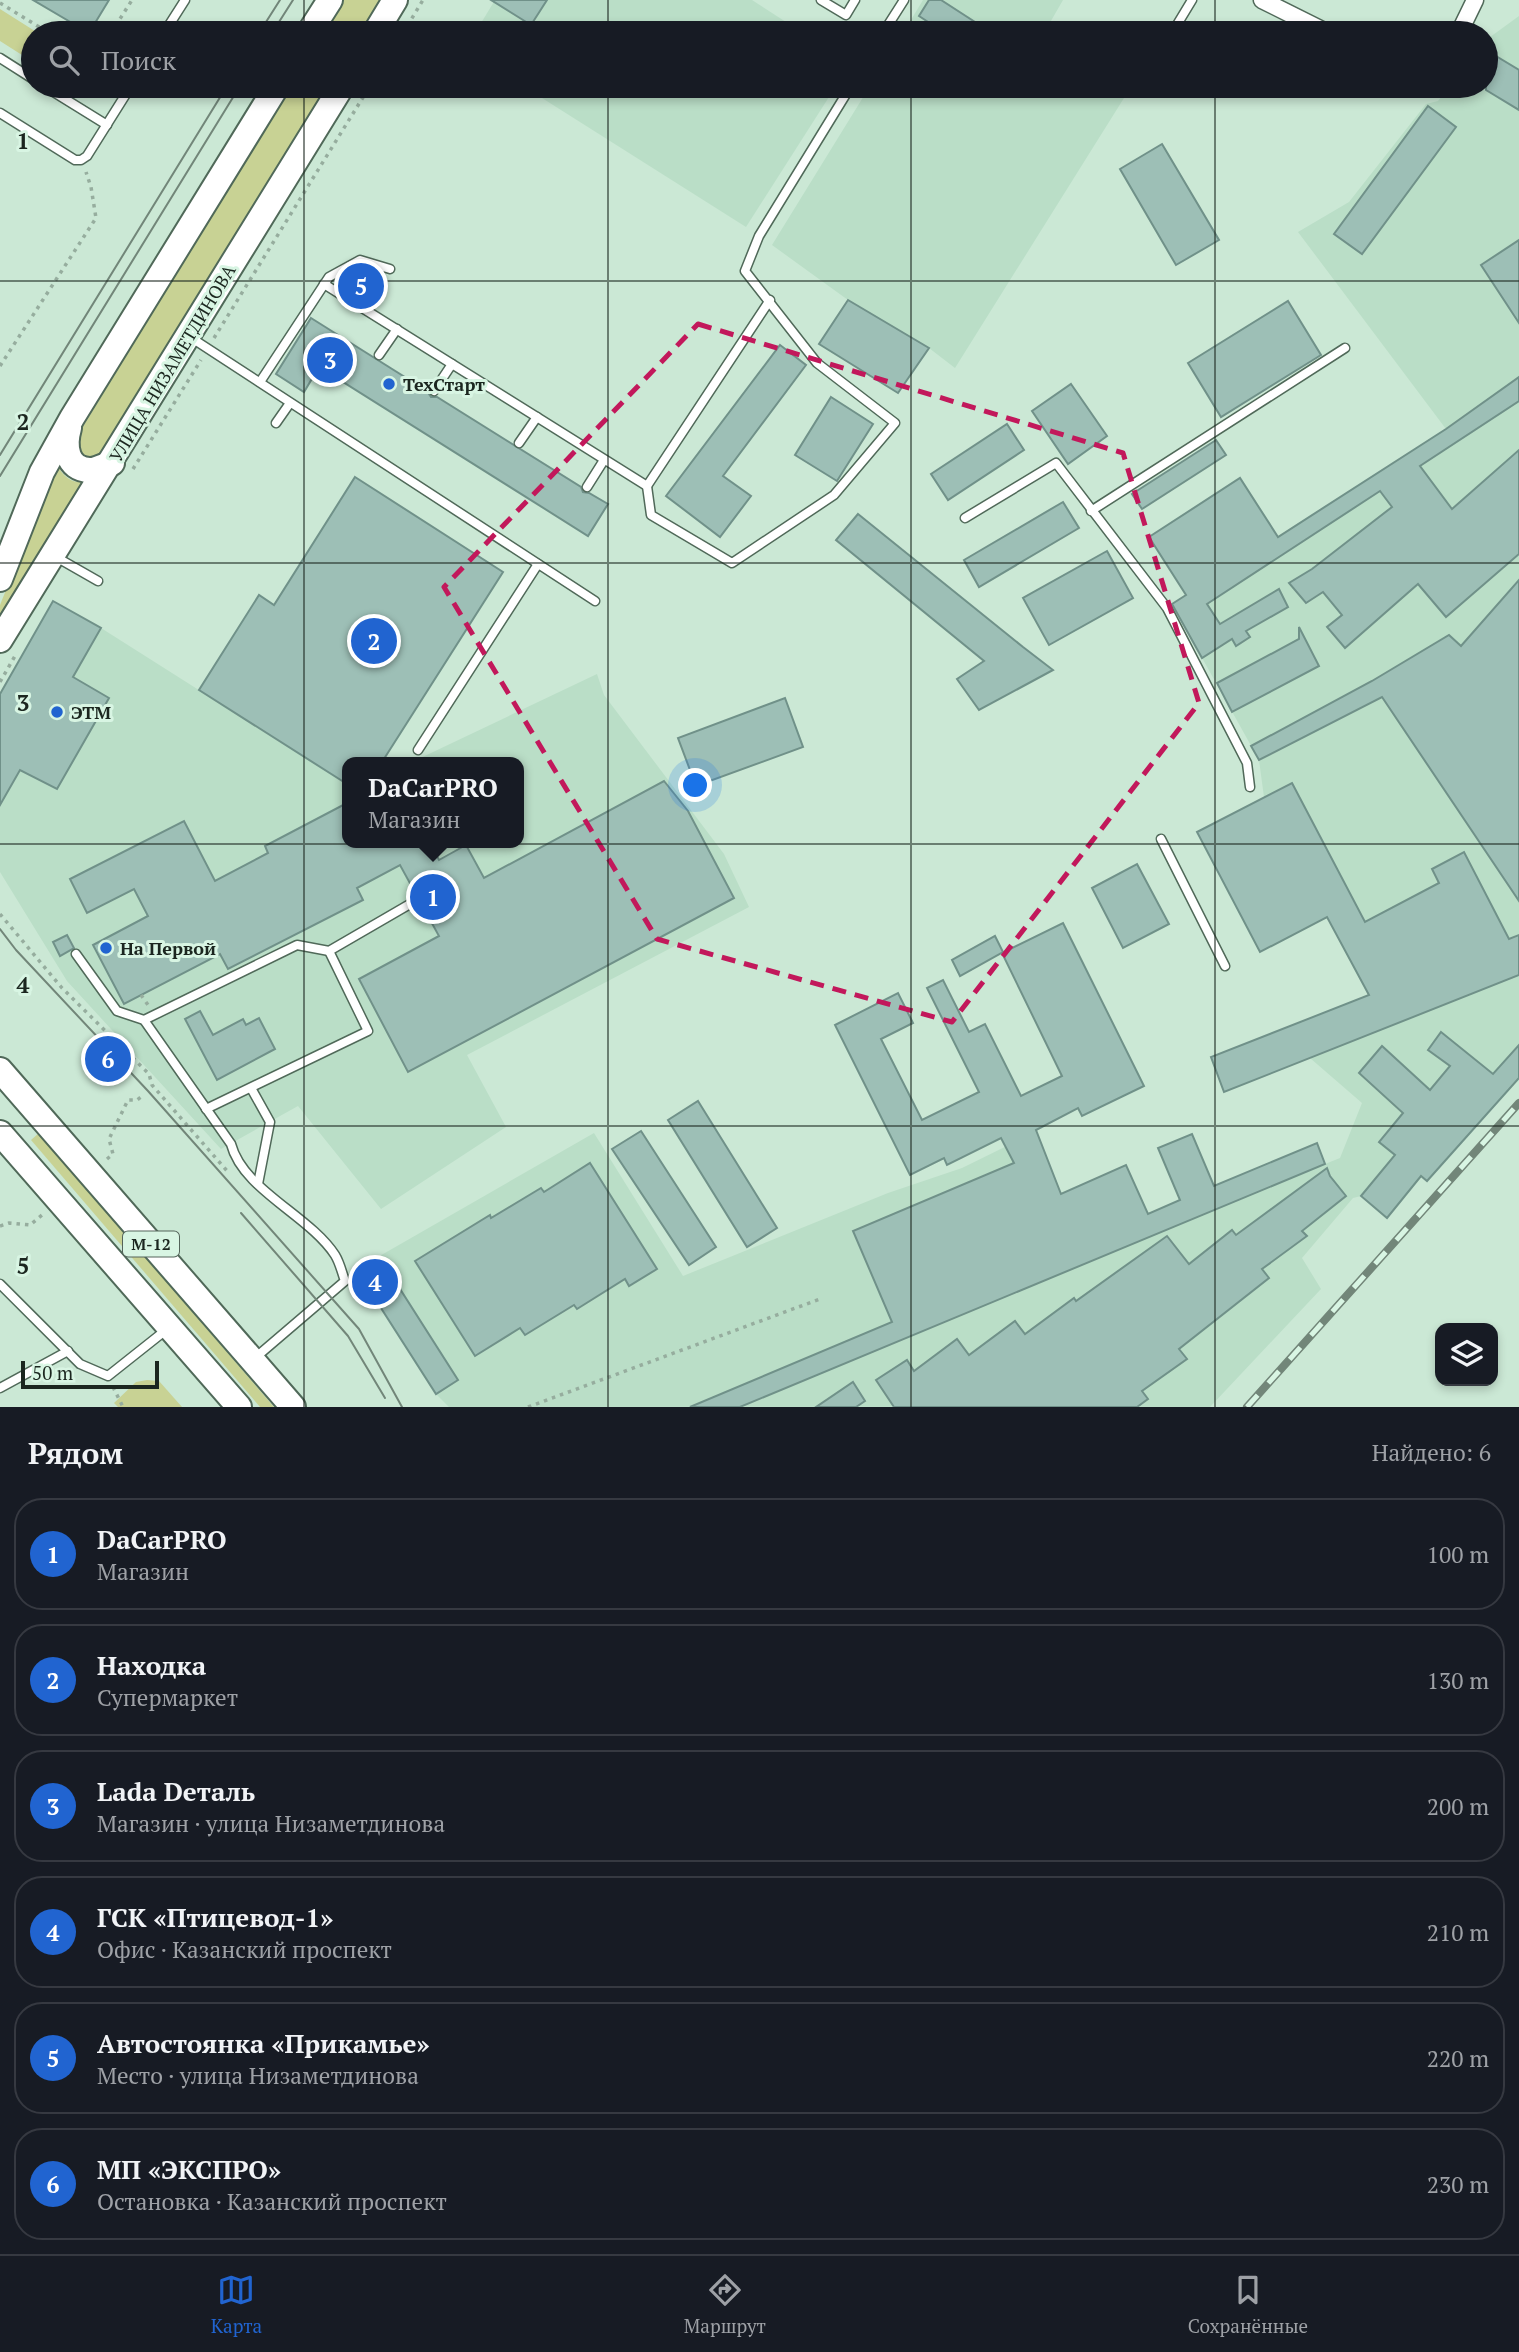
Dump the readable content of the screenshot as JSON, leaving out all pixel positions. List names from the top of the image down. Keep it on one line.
{"streets":{"main road":["УЛИЦА НИЗАМЕТДИНОВА","М-12"]},"places":["ТехСтарт","ЭТМ","На Первой"],"scale_bar":"50 m","page":{"search":"Поиск","pins":["5","3","2","1","6","4"],"popup":["DaCarPRO","Магазин"],"scale":"50 m","heading":["Рядом","Найдено: 6"],"list":[{"mark":"1","name":"DaCarPRO","note":"Магазин","value":"100 m"},{"mark":"2","name":"Находка","note":"Супермаркет","value":"130 m"},{"mark":"3","name":"Lada Dеталь","note":"Магазин · улица Низаметдинова","value":"200 m"},{"mark":"4","name":"ГСК «Птицевод-1»","note":"Офис · Казанский проспект","value":"210 m"},{"mark":"5","name":"Автостоянка «Прикамье»","note":"Место · улица Низаметдинова","value":"220 m"},{"mark":"6","name":"МП «ЭКСПРО»","note":"Остановка · Казанский проспект","value":"230 m"}],"nav":["Карта","Маршрут","Сохранённые"]},"grid":{"rows":["1","2","3","4","5"]}}
